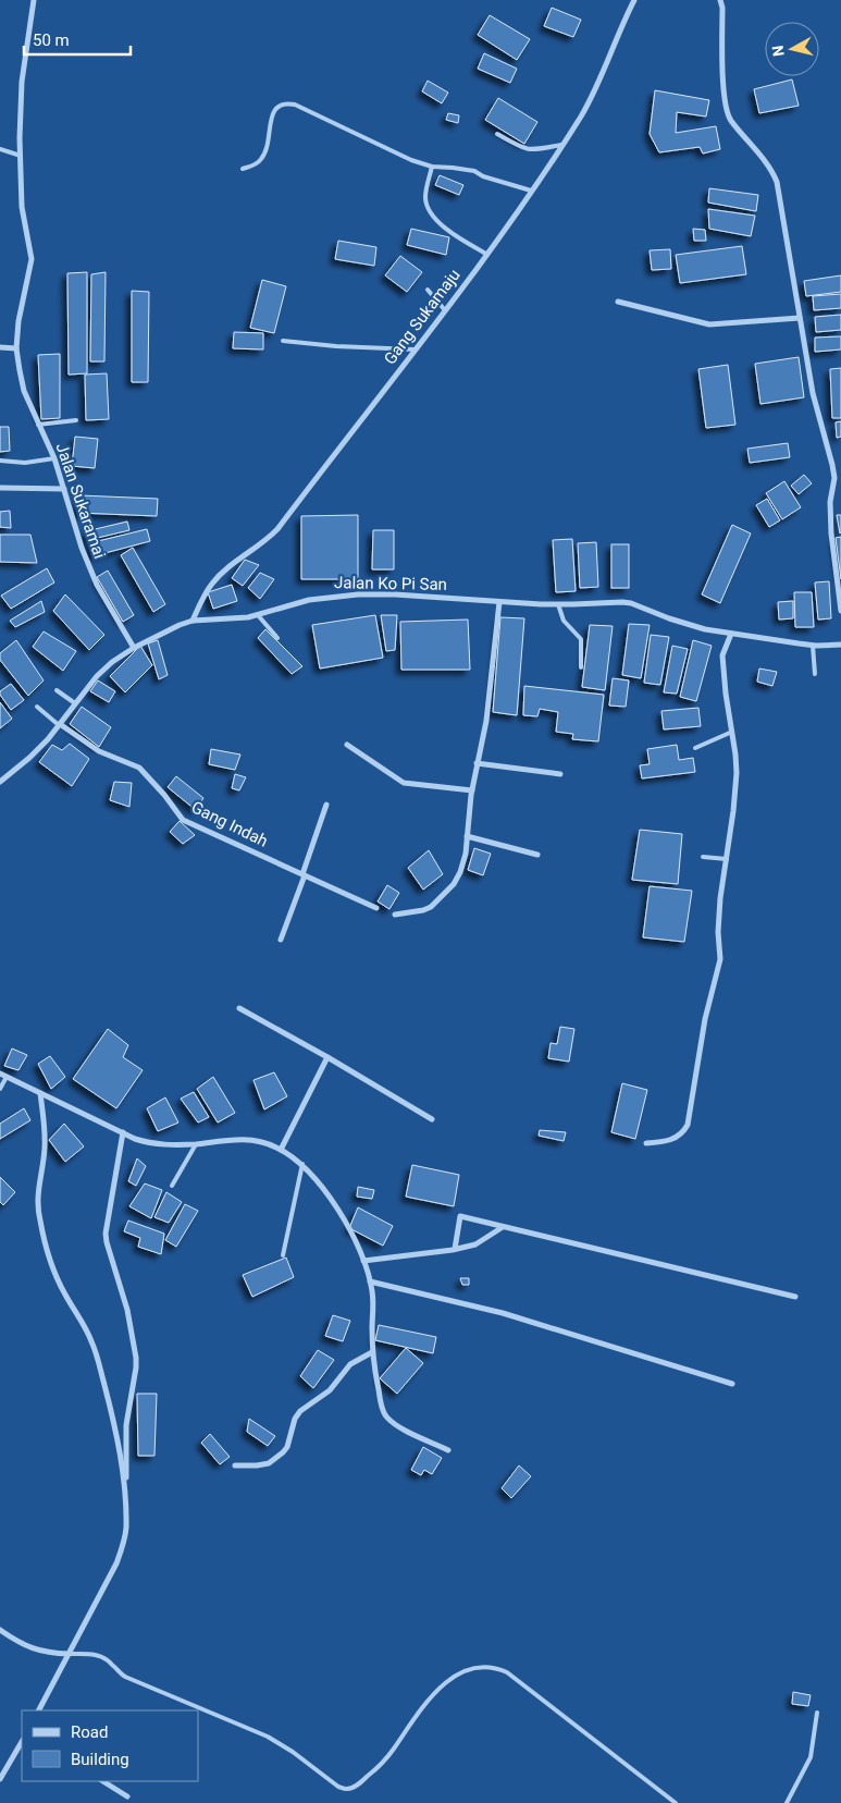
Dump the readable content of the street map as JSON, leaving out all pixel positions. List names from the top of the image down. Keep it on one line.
{"streets":{"street":["Gang Sukamaju","Jalan Sukaramai","Jalan Ko Pi San","Gang Indah"]},"crossings":[["Gang Sukamaju","Jalan Ko Pi San"],["Jalan Sukaramai","Jalan Ko Pi San"],["Jalan Ko Pi San","Gang Indah"]],"legend":["Road","Building"],"scale_bar":"50 m","north":"left"}
